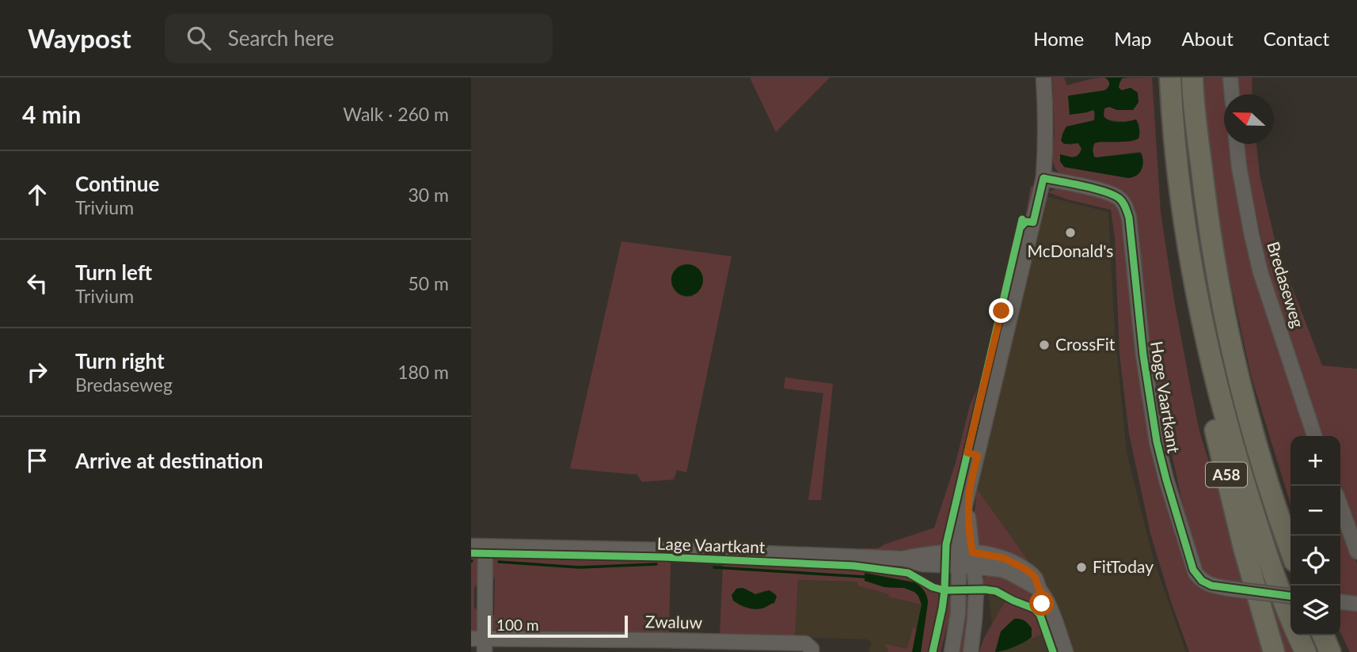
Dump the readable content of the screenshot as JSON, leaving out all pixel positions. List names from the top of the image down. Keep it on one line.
{"streets":{"highway":["A58"],"street":["Bredaseweg","Hoge Vaartkant","Lage Vaartkant","Zwaluw"]},"places":["McDonald's","CrossFit","FitToday"],"scale_bar":"100 m","north":"left","page":{"header":"Waypost","search":"Search here","nav":["Home","Map","About","Contact"],"heading":["4 min","Walk · 260 m"],"list":[["Continue","Trivium","30 m"],["Turn left","Trivium","50 m"],["Turn right","Bredaseweg","180 m"],"Arrive at destination"],"map_buttons":["+","−"],"scale":"100 m"}}
